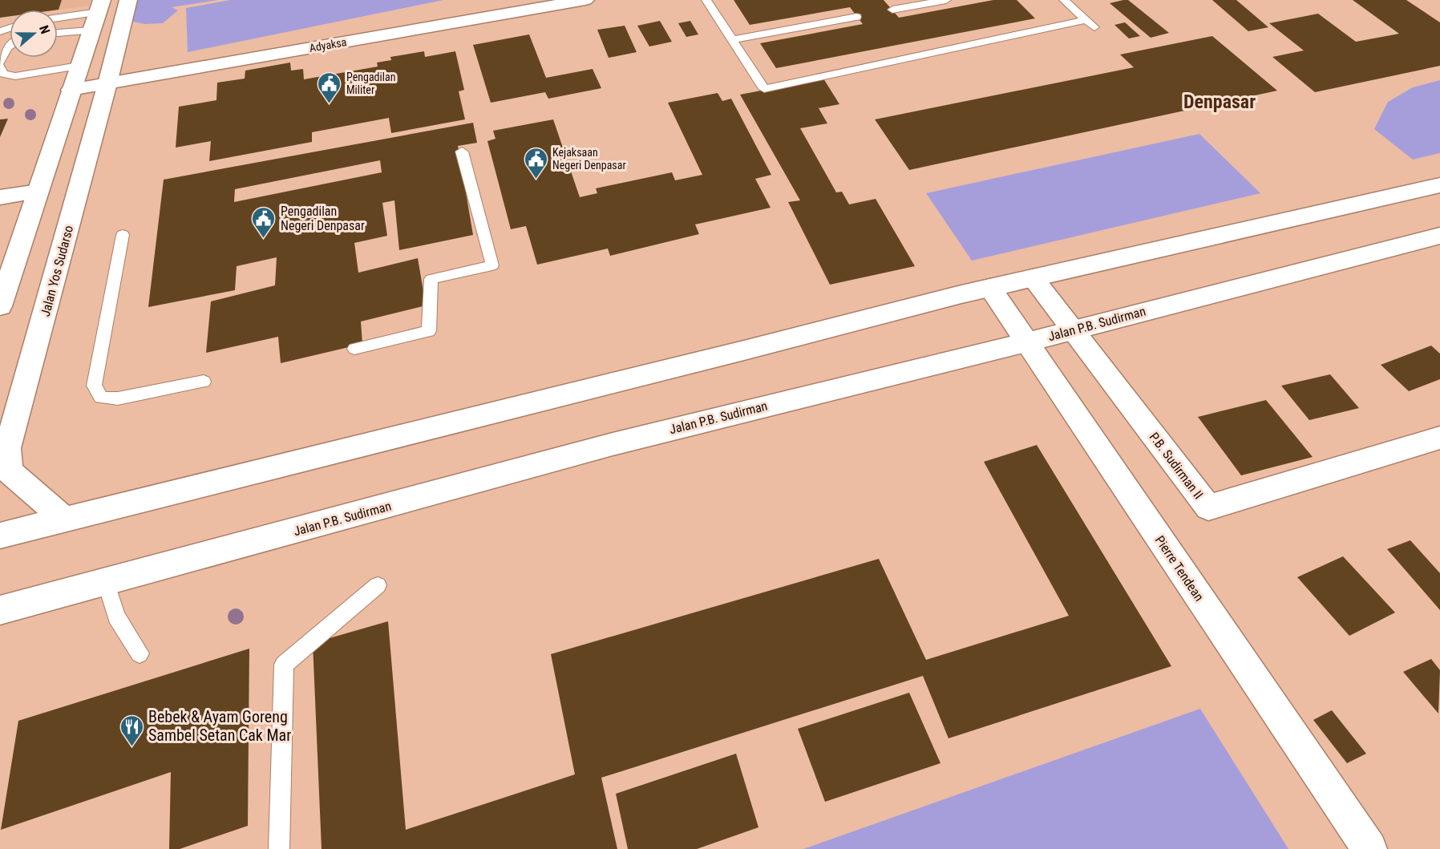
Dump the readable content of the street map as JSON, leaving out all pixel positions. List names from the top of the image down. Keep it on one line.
{"streets":{"street":["Adyaksa","Jalan Yos Sudarso","Jalan P.B. Sudirman","P.B. Sudirman II","Pierre Tendean"]},"crossings":[["Adyaksa","Jalan Yos Sudarso"],["Jalan P.B. Sudirman","P.B. Sudirman II"],["Jalan P.B. Sudirman","Pierre Tendean"]],"districts":["Denpasar"],"places":{"public building":["Pengadilan Militer","Kejaksaan Negeri Denpasar","Pengadilan Negeri Denpasar"],"restaurant":["Bebek & Ayam Goreng Sambel Setan Cak Mar"]},"north":"right"}
